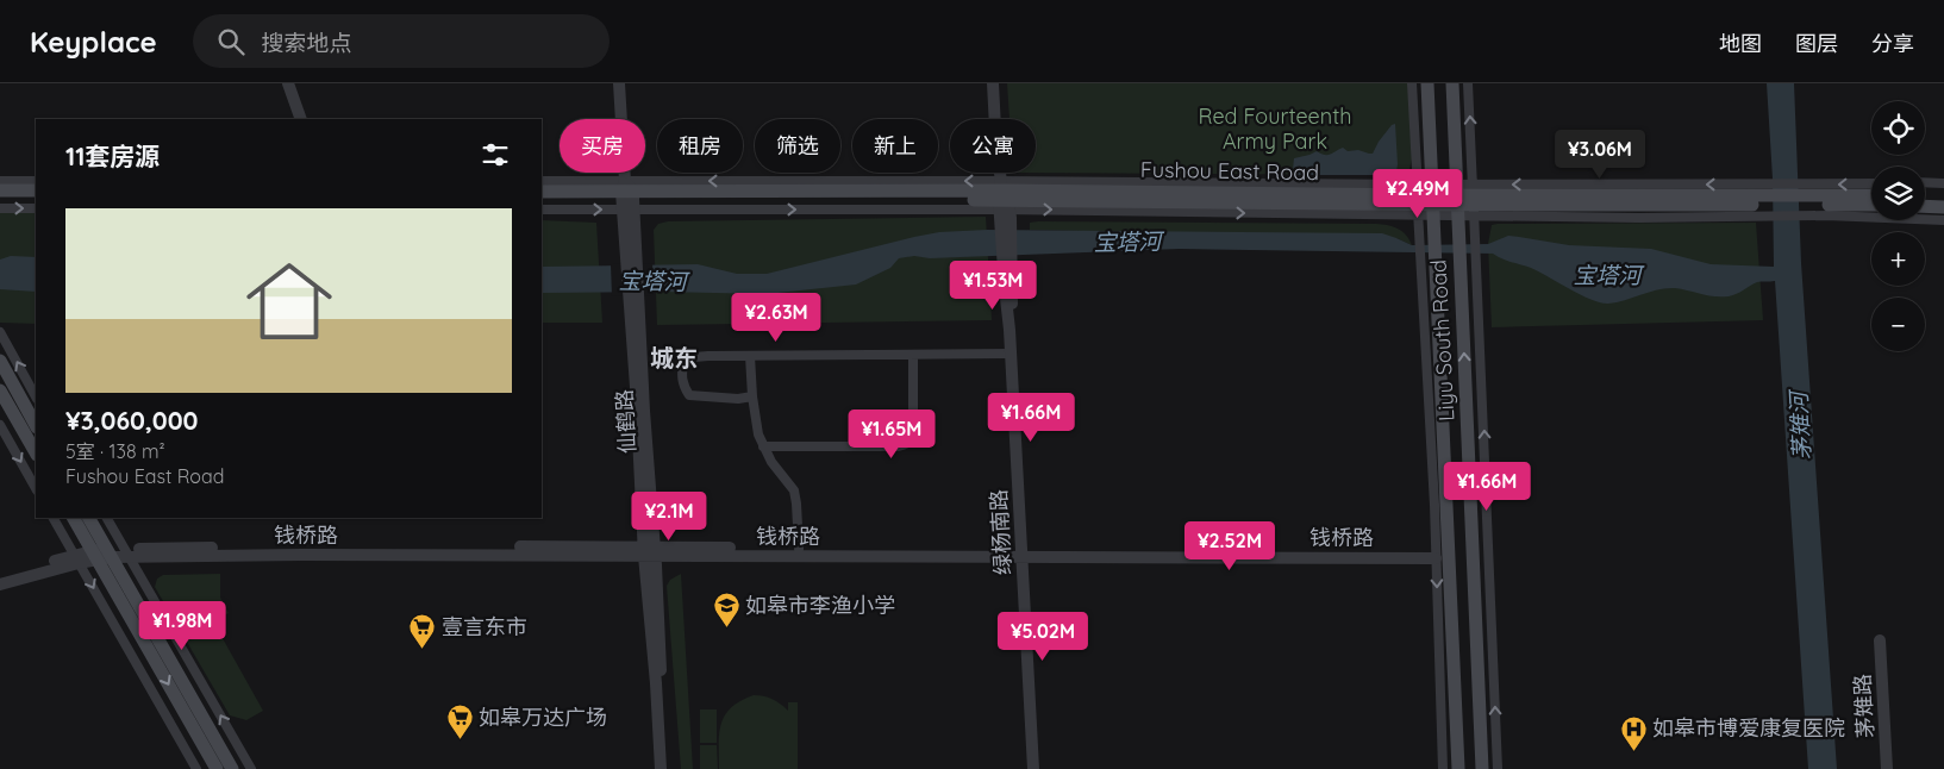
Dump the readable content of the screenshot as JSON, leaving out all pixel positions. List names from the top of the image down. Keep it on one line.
{"streets":{"main road":["Fushou East Road","Liyu South Road"],"street":["仙鹤路","绿杨南路","钱桥路","茅雉路"]},"crossings":[["Fushou East Road","Liyu South Road"],["Fushou East Road","仙鹤路"],["Fushou East Road","绿杨南路"],["仙鹤路","钱桥路"],["绿杨南路","钱桥路"]],"districts":["城东"],"water":["宝塔河","茅雉河"],"parks":["Red Fourteenth Army Park"],"places":{"school or university":["如皋市李渔小学"],"supermarket":["壹言东市","如皋万达广场"],"hospital":["如皋市博爱康复医院"]},"page":{"header":"Keyplace","search":"搜索地点","nav":["地图","图层","分享"],"map_buttons":["+","−"],"chip":["买房","租房","筛选","新上","公寓"],"heading":"11套房源","price":["¥3.06M","¥2.49M","¥1.53M","¥2.63M","¥1.66M","¥1.65M","¥1.66M","¥2.1M","¥2.52M","¥1.98M","¥5.02M"],"list":[{"name":"¥3,060,000","note":"5室 · 138 m² · Fushou East Road"}]}}
